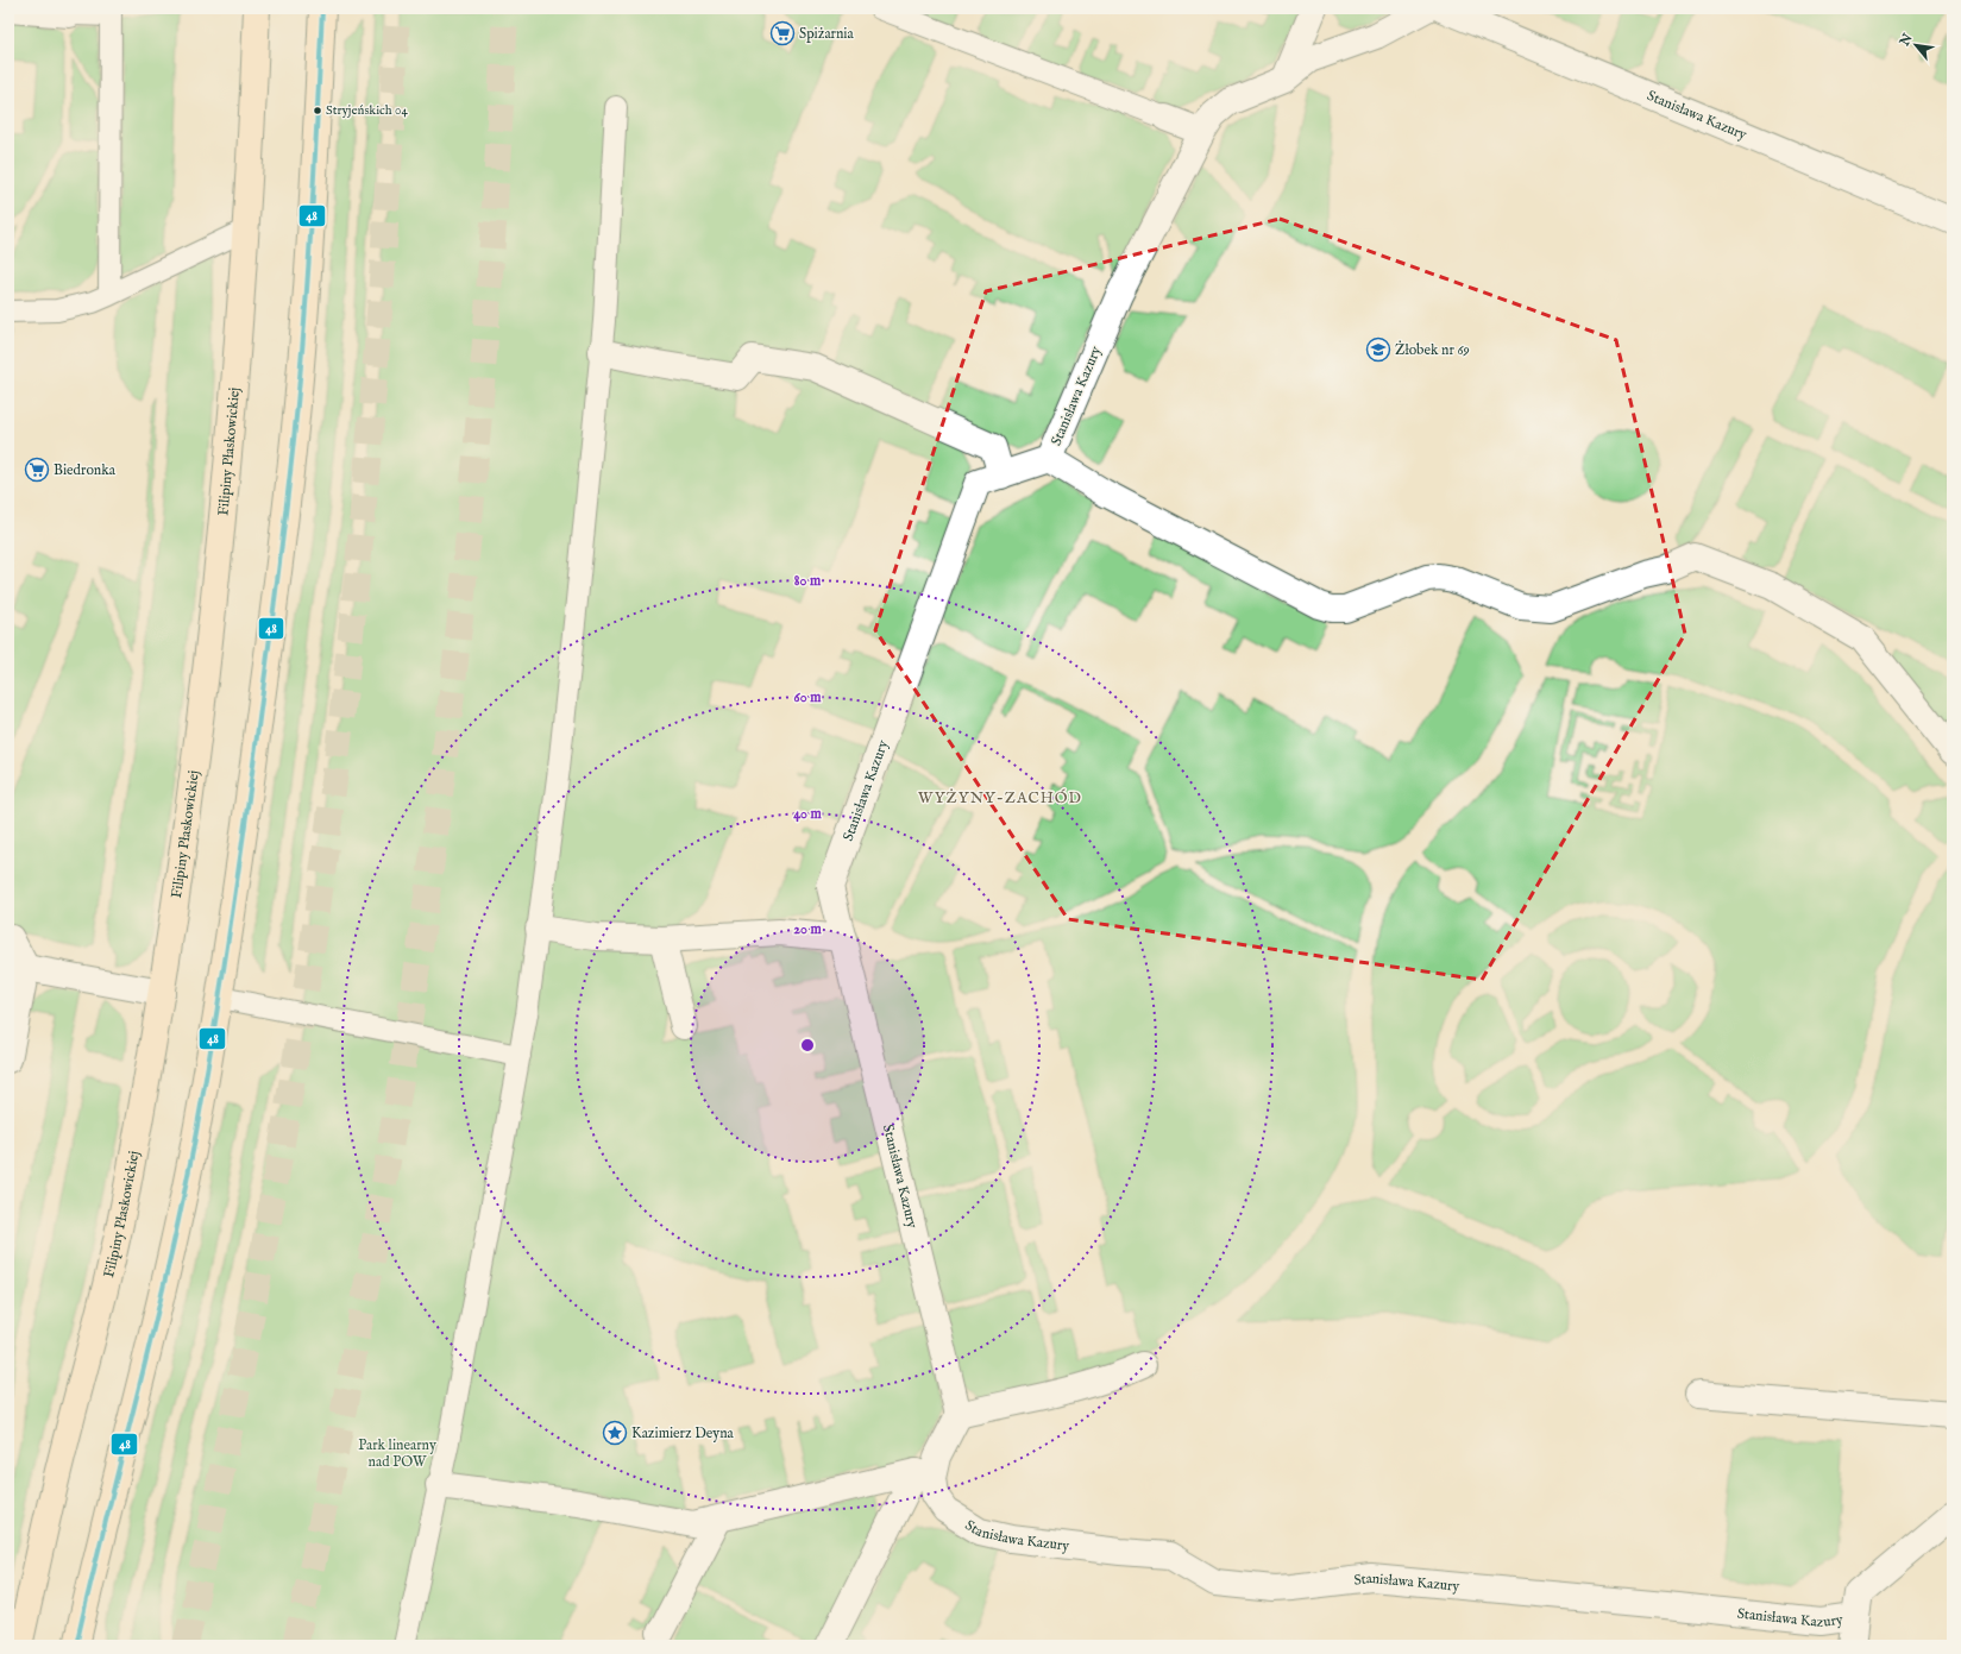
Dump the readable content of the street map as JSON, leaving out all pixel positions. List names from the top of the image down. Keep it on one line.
{"streets":{"main road":["Filipiny Płaskowickiej"],"street":["Stanisława Kazury"]},"districts":["WYŻYNY-ZACHÓD"],"parks":["Park linearny nad POW"],"places":{"supermarket":["Spiżarnia","Biedronka"],"other":["Stryjeńskich 04"],"school or university":["Żłobek nr 69"],"place":["Kazimierz Deyna"]},"lines":["transit line 48"],"north":"top left","rings":["80 m","60 m","40 m","20 m"]}
